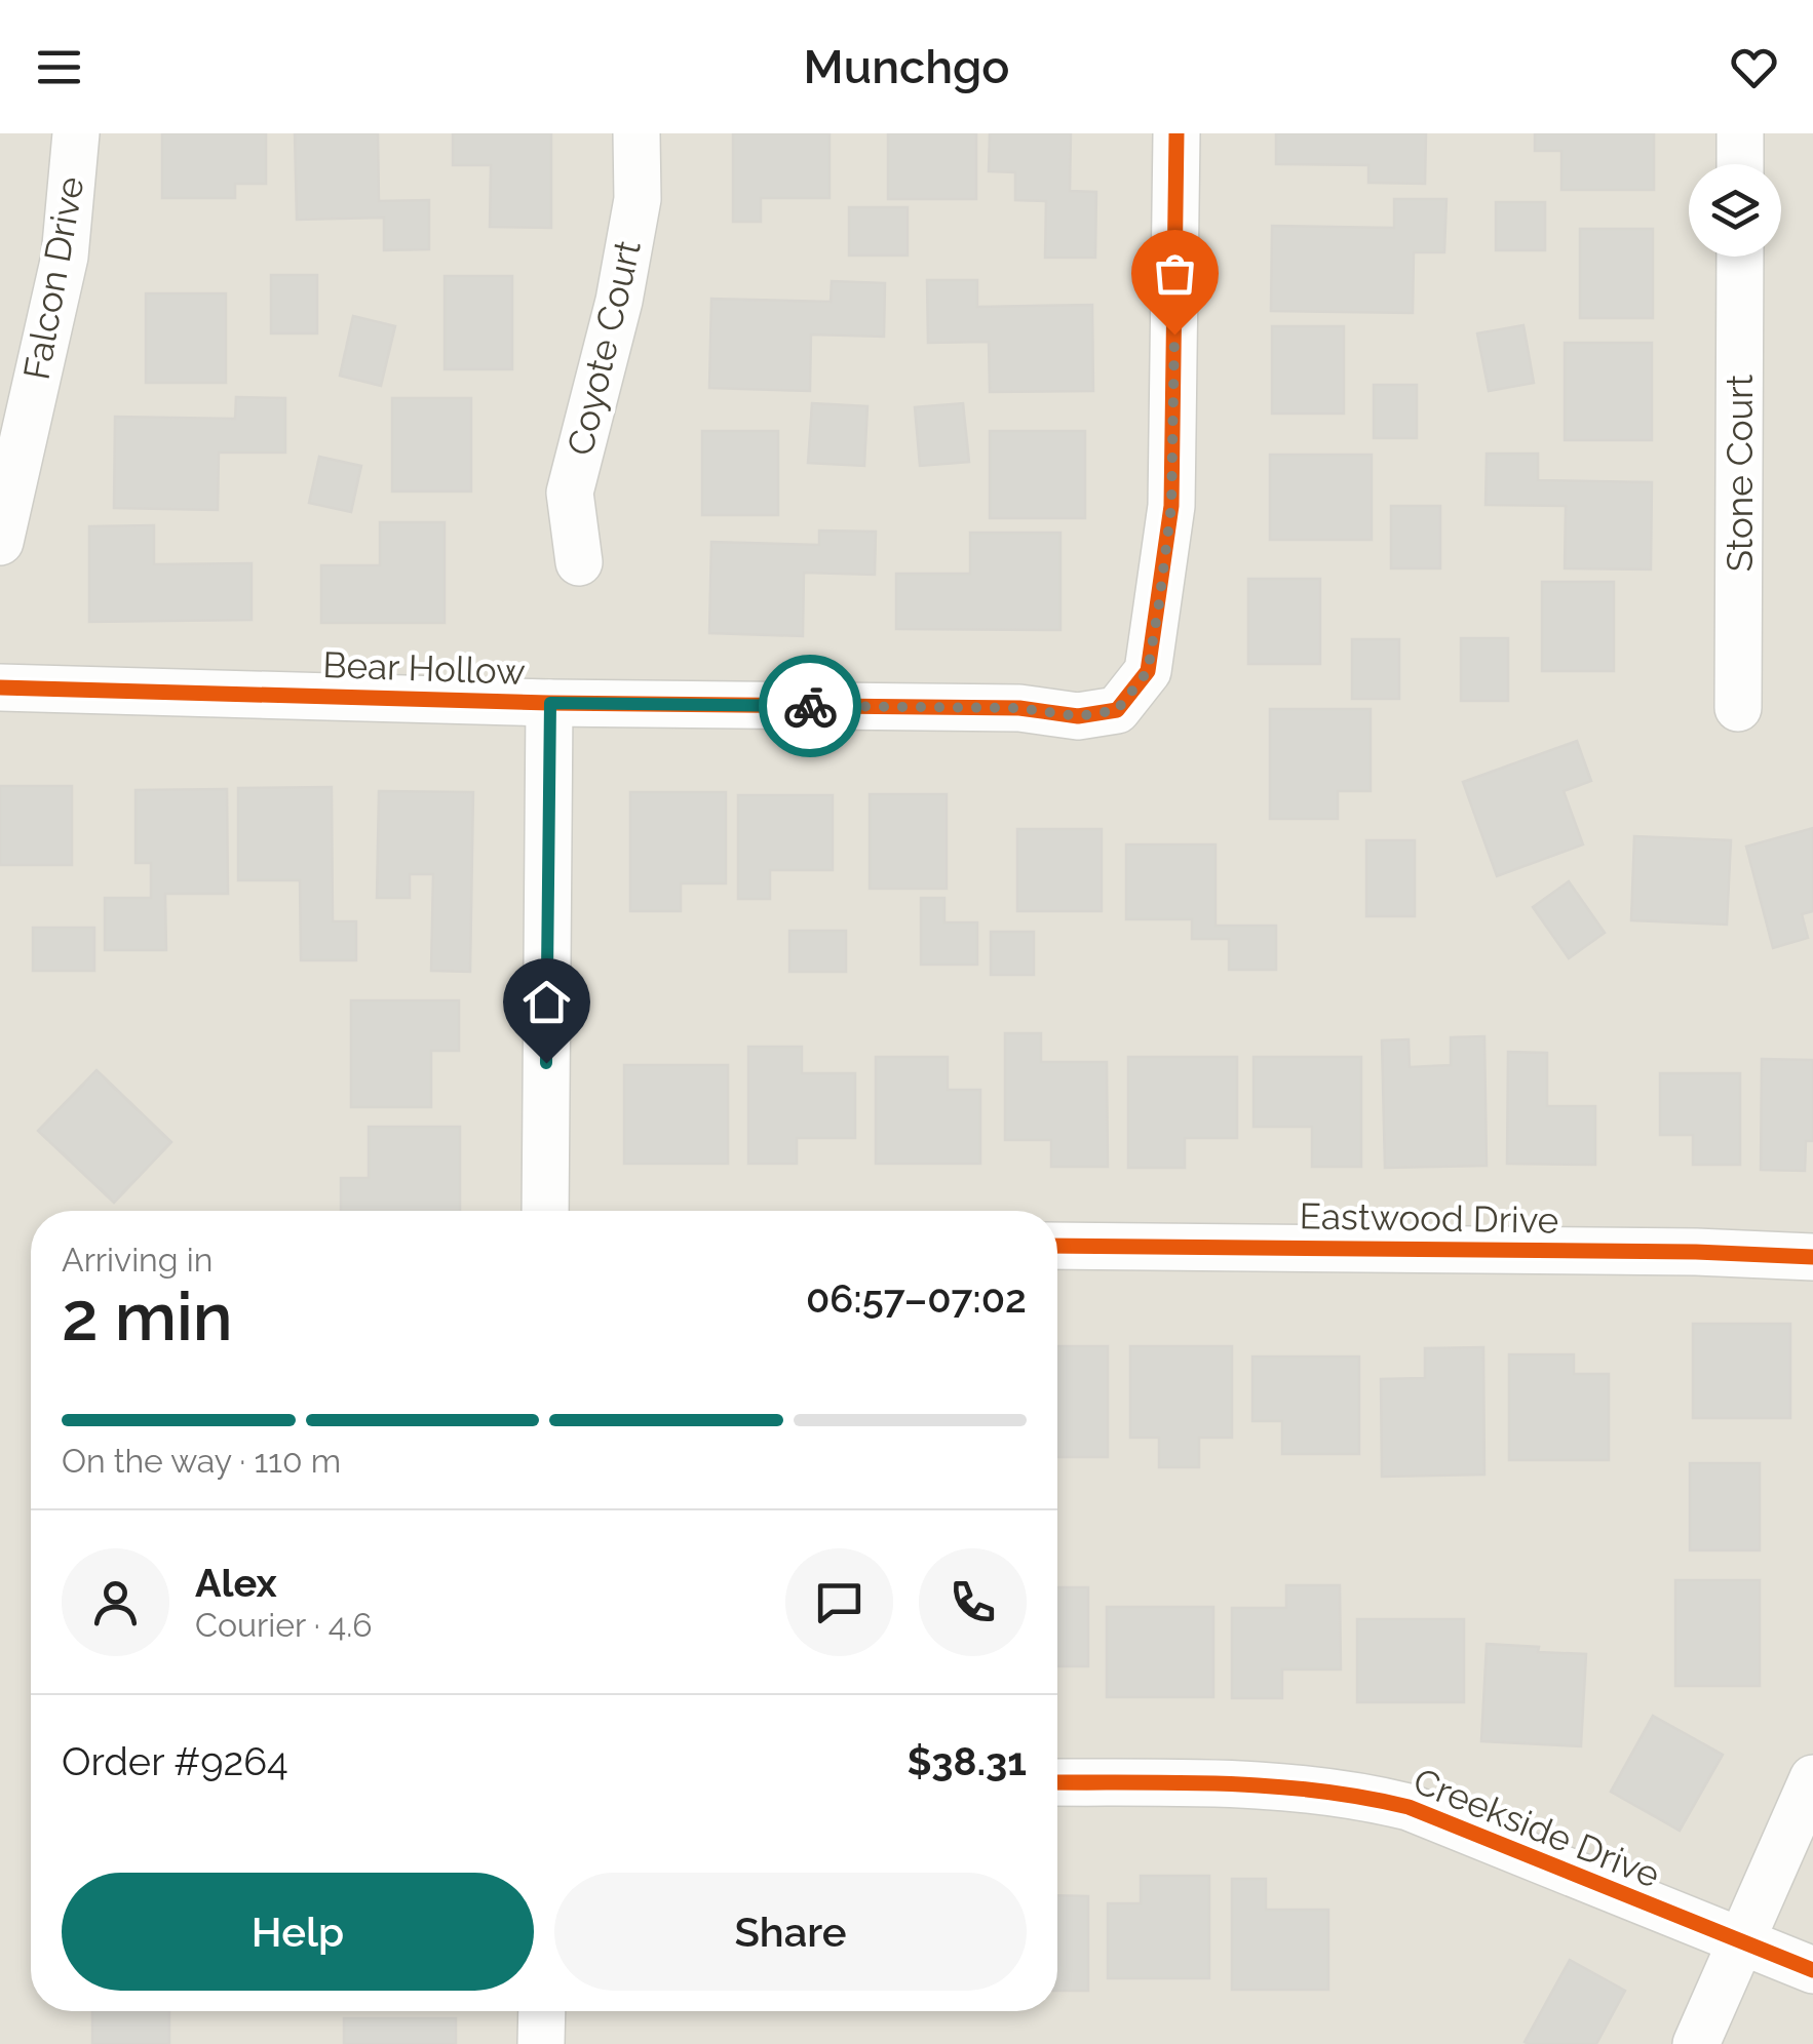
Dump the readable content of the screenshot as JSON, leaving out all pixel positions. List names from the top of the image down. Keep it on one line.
{"streets":{"street":["Falcon Drive","Coyote Court","Stone Court","Bear Hollow","Eastwood Drive","Creekside Drive"]},"page":{"header":"Munchgo","heading":["2 min","Arriving in","06:57–07:02"],"panel":["Alex","Courier · 4.6","Order #9264","$38.31"],"bar":"On the way · 110 m","buttons":["Help","Share"]}}
